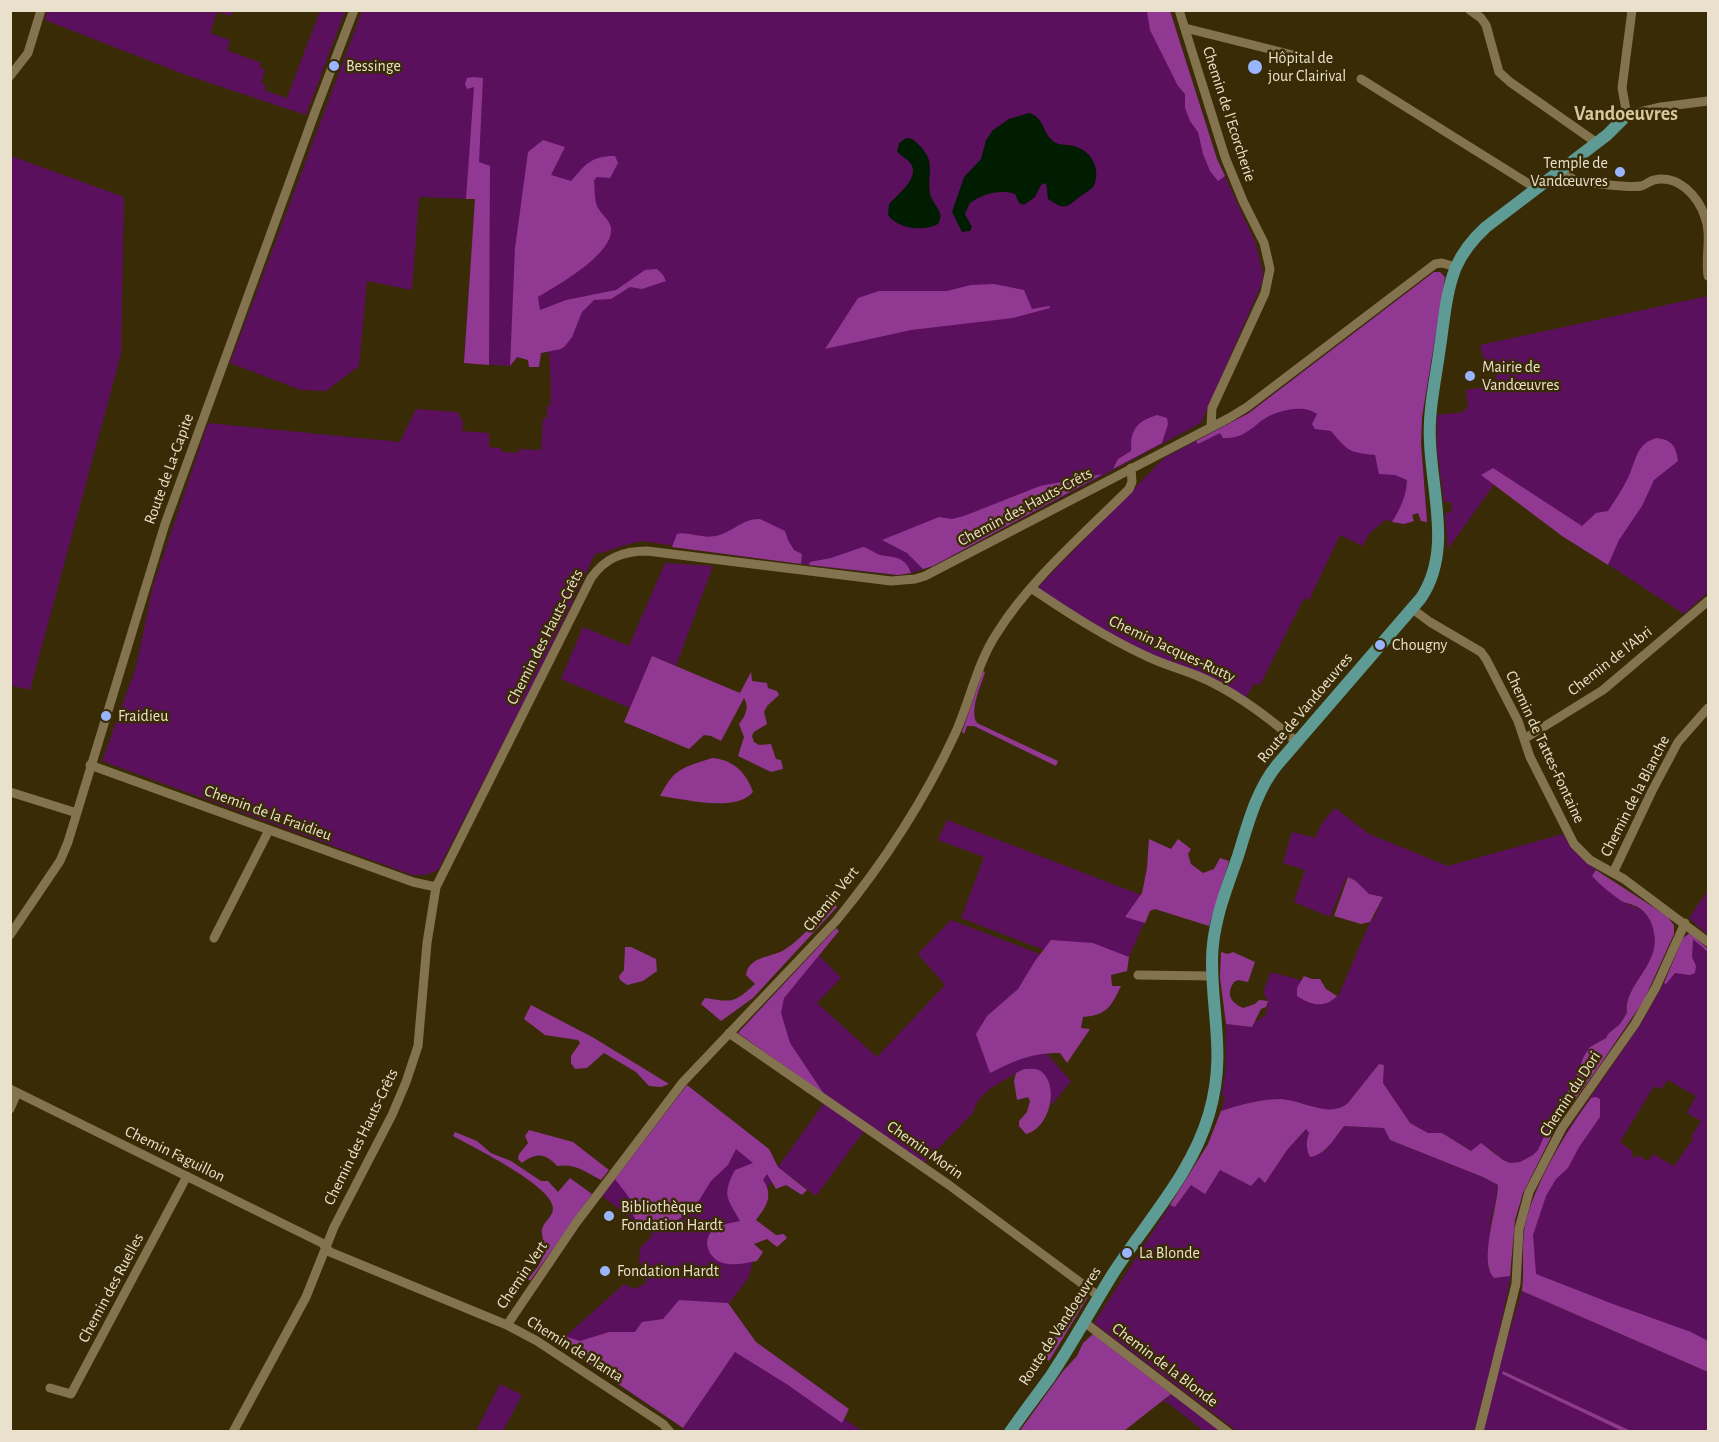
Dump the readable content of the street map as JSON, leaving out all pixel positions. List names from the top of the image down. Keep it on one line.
{"streets":{"main road":["Route de Vandoeuvres"],"street":["Chemin de l'Ecorcherie","Route de La-Capite","Chemin des Hauts-Crêts","Chemin Jacques-Rutty","Chemin de l'Abri","Chemin de Tattes-Fontaine","Chemin de la Blanche","Chemin de la Fraidieu","Chemin Vert","Chemin du Dori","Chemin Morin","Chemin Faguillon","Chemin des Ruelles","Chemin de Planta","Chemin de la Blonde"]},"crossings":[["Chemin de l'Ecorcherie","Chemin des Hauts-Crêts"],["Route de La-Capite","Chemin de la Fraidieu"],["Chemin des Hauts-Crêts","Route de Vandoeuvres"],["Chemin des Hauts-Crêts","Chemin de la Fraidieu"],["Chemin des Hauts-Crêts","Chemin Vert"],["Chemin des Hauts-Crêts","Chemin Faguillon"],["Chemin des Hauts-Crêts","Chemin de Planta"],["Chemin Jacques-Rutty","Route de Vandoeuvres"],["Chemin Jacques-Rutty","Chemin Vert"],["Chemin de l'Abri","Chemin de Tattes-Fontaine"],["Route de Vandoeuvres","Chemin de Tattes-Fontaine"],["Route de Vandoeuvres","Chemin Morin"],["Route de Vandoeuvres","Chemin de la Blonde"],["Chemin de Tattes-Fontaine","Chemin de la Blanche"],["Chemin de Tattes-Fontaine","Chemin du Dori"],["Chemin Vert","Chemin Morin"],["Chemin Vert","Chemin de Planta"],["Chemin Faguillon","Chemin des Ruelles"],["Chemin Faguillon","Chemin de Planta"]],"districts":["Vandoeuvres"],"places":["Bessinge","Hôpital de jour Clairival","Temple de Vandœuvres","Mairie de Vandœuvres","Chougny","Fraidieu","Bibliothèque Fondation Hardt","La Blonde","Fondation Hardt"]}
